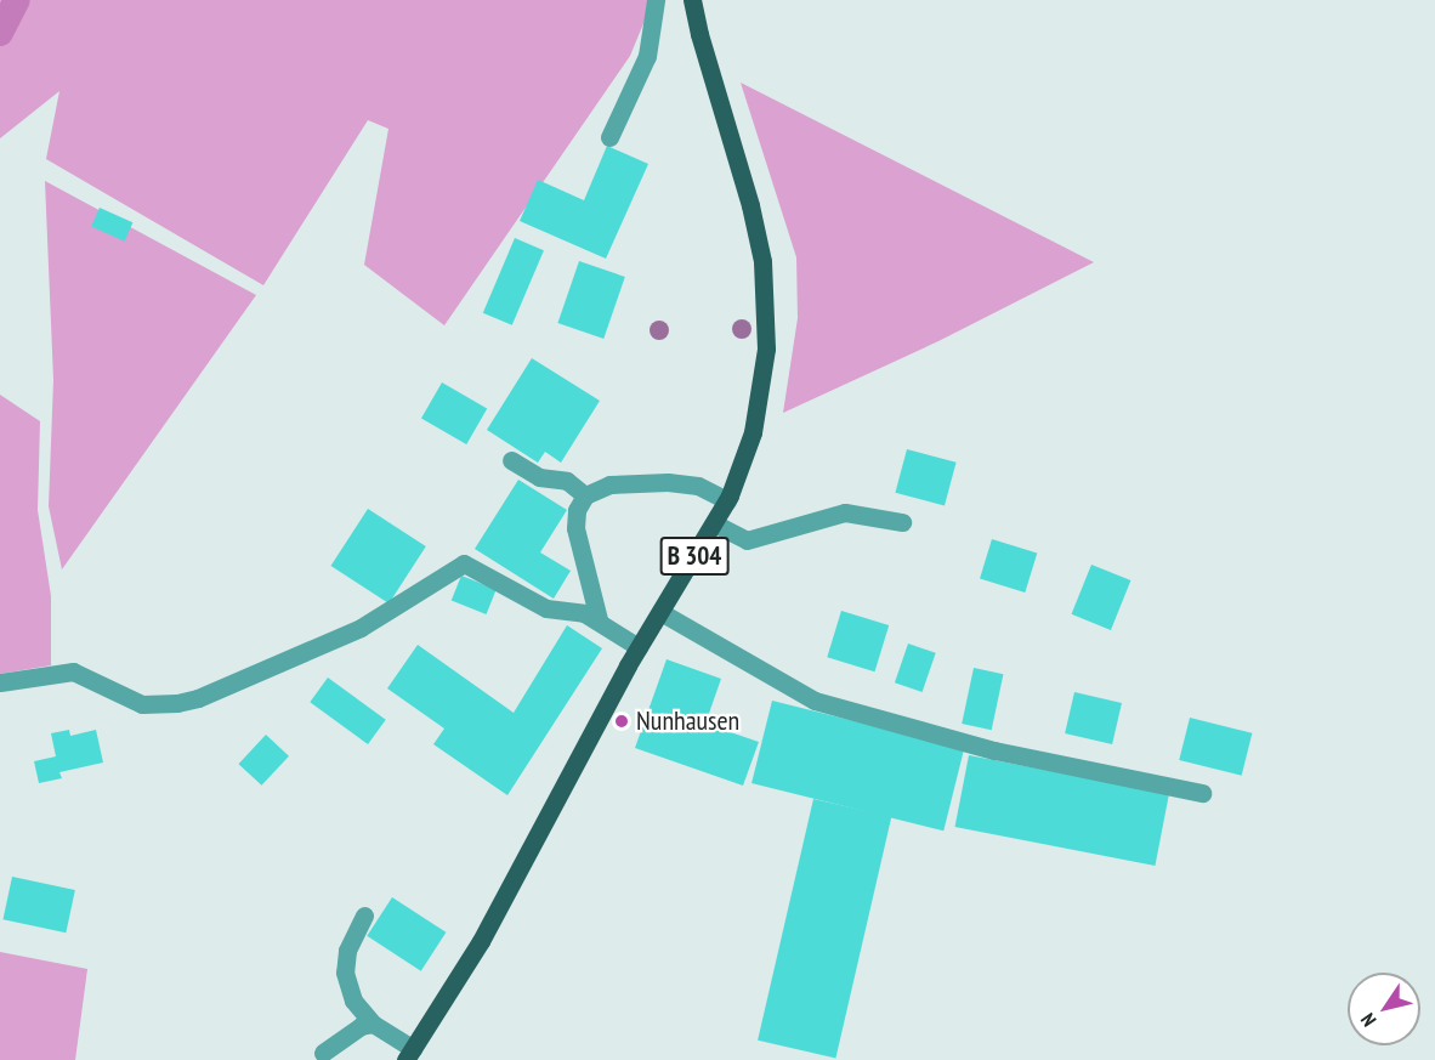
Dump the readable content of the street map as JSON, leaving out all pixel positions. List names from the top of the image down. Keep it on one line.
{"streets":{"main road":["B 304"]},"places":["Nunhausen"],"north":"bottom left"}
